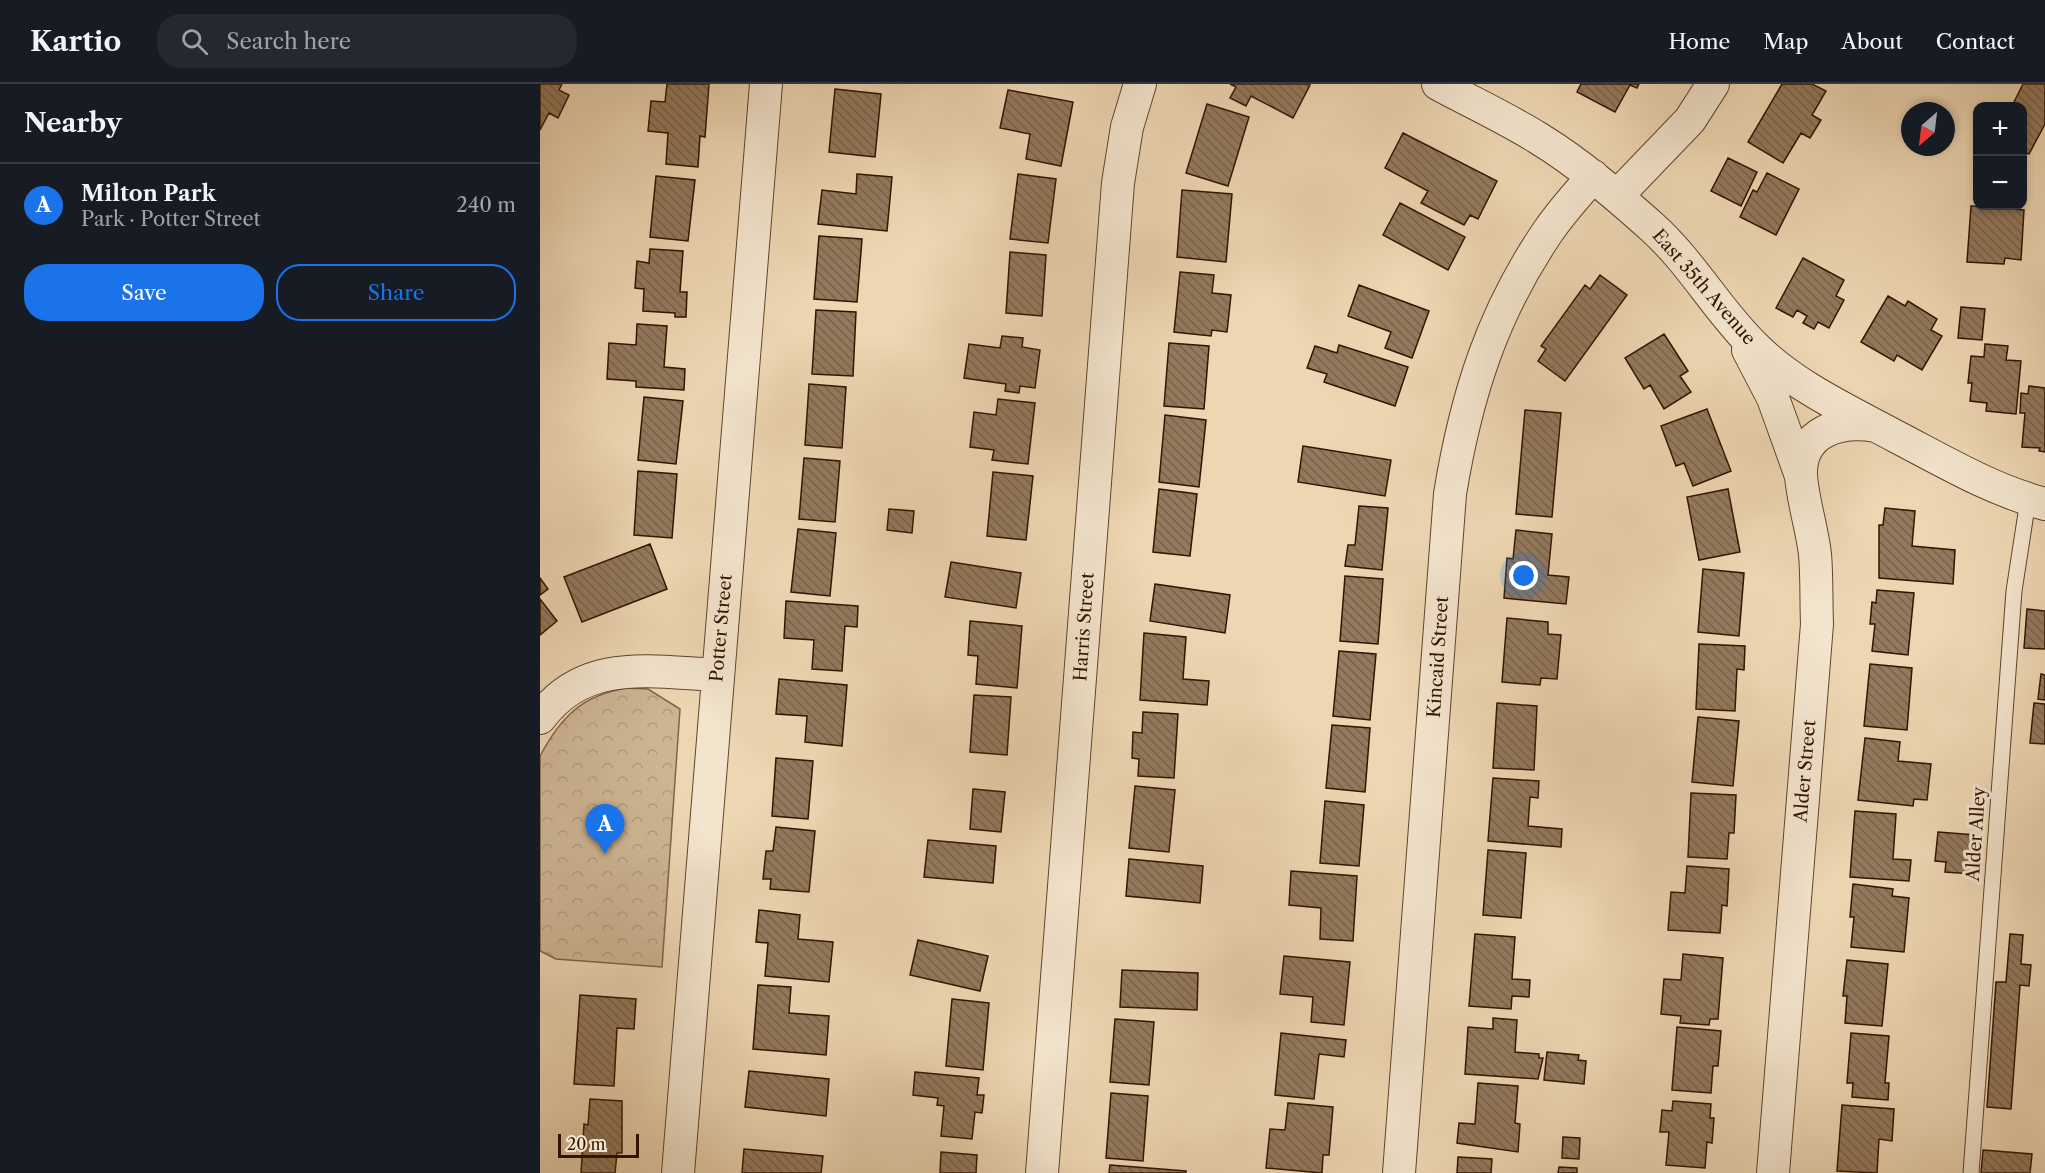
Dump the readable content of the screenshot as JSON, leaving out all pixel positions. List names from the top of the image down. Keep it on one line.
{"streets":{"street":["East 35th Avenue","Harris Street","Potter Street","Kincaid Street","Alder Street"],"lane":["Alder Alley"]},"crossings":[["East 35th Avenue","Kincaid Street"],["East 35th Avenue","Alder Street"],["East 35th Avenue","Alder Alley"]],"scale_bar":"20 m","north":"bottom left","page":{"header":"Kartio","search":"Search here","nav":["Home","Map","About","Contact"],"heading":"Nearby","map_buttons":["+","−"],"list":[{"mark":"A","name":"Milton Park","note":"Park · Potter Street","value":"240 m"}],"buttons":["Save","Share"],"pins":"A","scale":"20 m"}}
